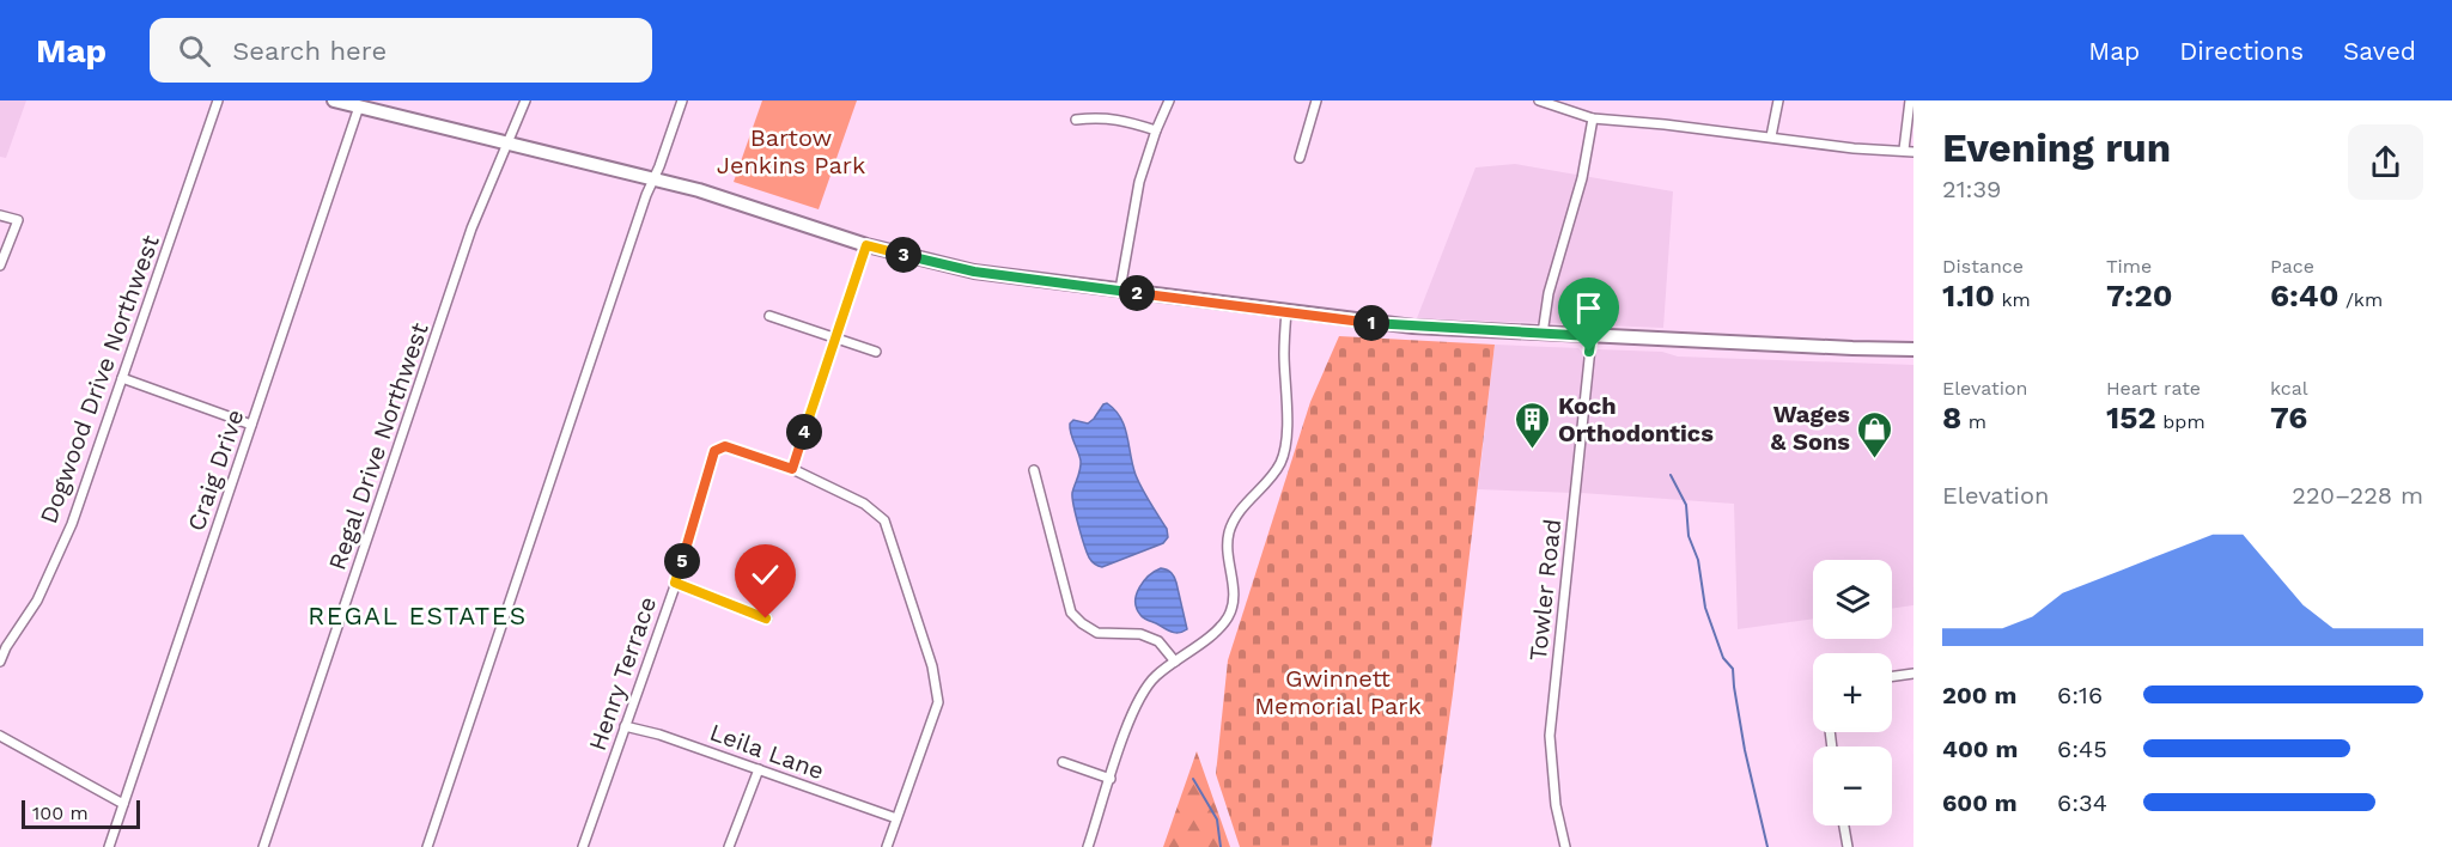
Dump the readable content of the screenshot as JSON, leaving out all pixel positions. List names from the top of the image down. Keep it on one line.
{"streets":{"street":["Dogwood Drive Northwest","Regal Drive Northwest","Craig Drive","Towler Road","Henry Terrace","Leila Lane"]},"crossings":[["Henry Terrace","Leila Lane"]],"districts":["REGAL ESTATES"],"parks":["Bartow Jenkins Park","Gwinnett Memorial Park"],"places":{"building":["Koch Orthodontics"],"shop":["Wages & Sons"]},"scale_bar":"100 m","page":{"header":"Map","search":"Search here","nav":["Map","Directions","Saved"],"heading":["Evening run","21:39"],"stats":[["Distance","1.10 km"],["Time","7:20"],["Pace","6:40 /km"],["Elevation","8 m"],["Heart rate","152 bpm"],["kcal","76"]],"pins":["3","2","1","4","5"],"chart":["Elevation","220–228 m"],"map_buttons":["+","−"],"list":[{"name":"200 m","note":"6:16"},{"name":"400 m","note":"6:45"},{"name":"600 m","note":"6:34"}],"scale":"100 m"}}
